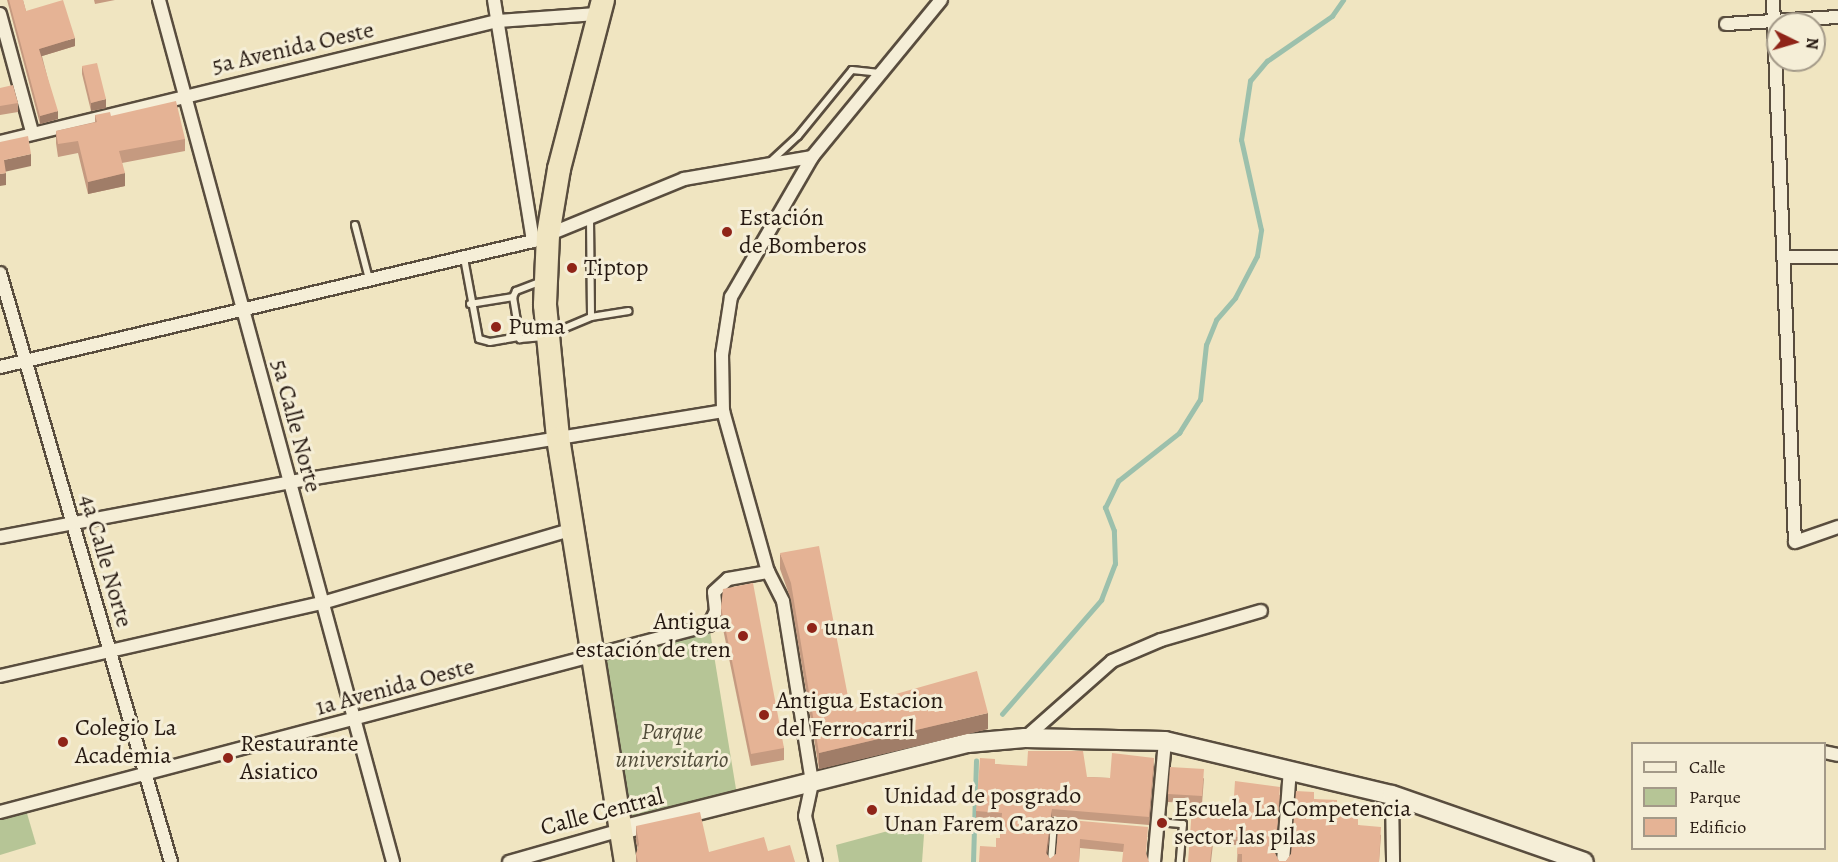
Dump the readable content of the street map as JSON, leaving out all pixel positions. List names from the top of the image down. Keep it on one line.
{"streets":{"main road":["Calle Central"],"street":["5a Avenida Oeste","5a Calle Norte","4a Calle Norte","1a Avenida Oeste"]},"crossings":[["5a Avenida Oeste","5a Calle Norte"],["5a Calle Norte","1a Avenida Oeste"],["4a Calle Norte","1a Avenida Oeste"]],"parks":["Parque universitario"],"places":["Estación de Bomberos","Tiptop","Puma","unan","Antigua estación de tren","Antigua Estacion del Ferrocarril","Colegio La Academia","Restaurante Asiatico","Unidad de posgrado Unan Farem Carazo","Escuela La Competencia sector las pilas"],"legend":["Calle","Parque","Edificio"],"north":"right"}
